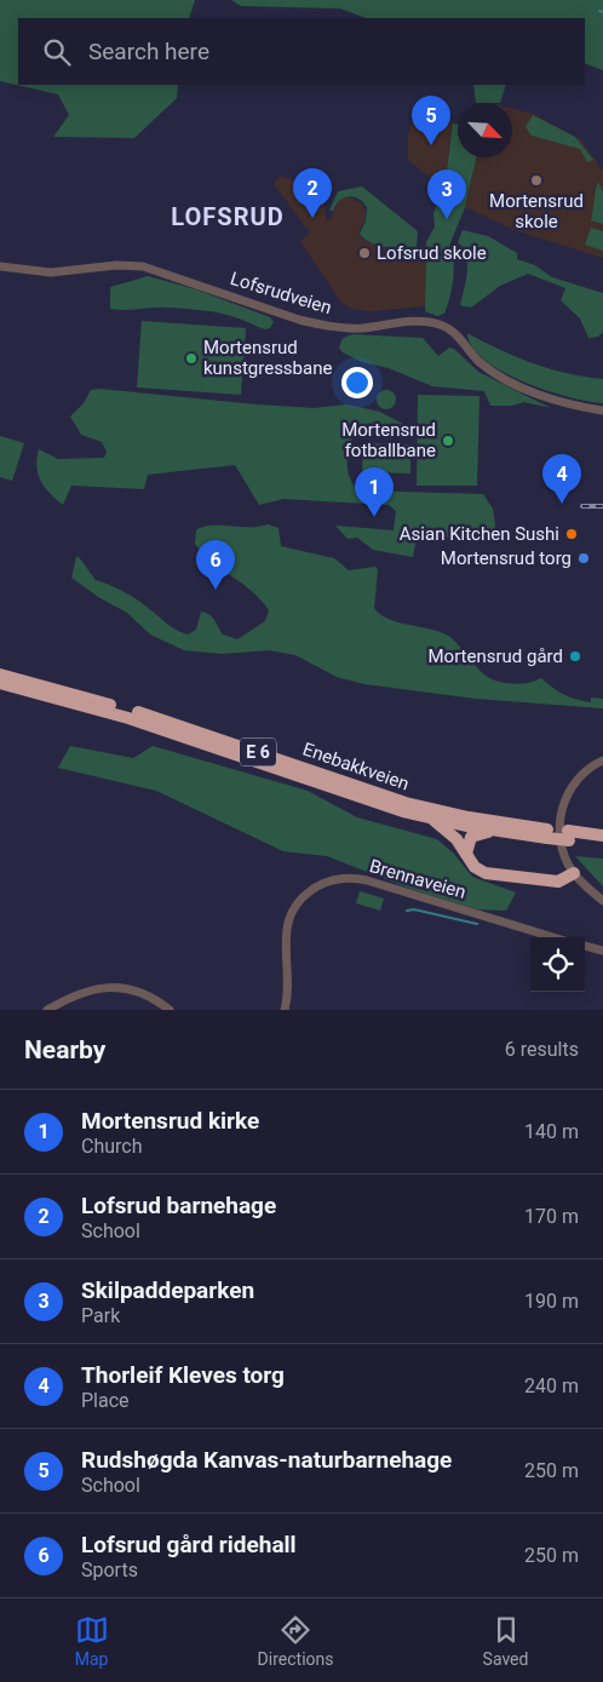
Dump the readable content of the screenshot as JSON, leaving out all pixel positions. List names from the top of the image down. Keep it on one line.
{"streets":{"highway":["E 6","Enebakkveien"],"street":["Lofsrudveien","Brennaveien"]},"districts":["LOFSRUD"],"places":["Mortensrud skole","Lofsrud skole","Mortensrud kunstgressbane","Mortensrud fotballbane","Asian Kitchen Sushi","Mortensrud torg","Mortensrud gård"],"north":"bottom right","page":{"search":"Search here","pins":["5","2","3","4","1","6"],"heading":["Nearby","6 results"],"list":[{"mark":"1","name":"Mortensrud kirke","note":"Church","value":"140 m"},{"mark":"2","name":"Lofsrud barnehage","note":"School","value":"170 m"},{"mark":"3","name":"Skilpaddeparken","note":"Park","value":"190 m"},{"mark":"4","name":"Thorleif Kleves torg","note":"Place","value":"240 m"},{"mark":"5","name":"Rudshøgda Kanvas-naturbarnehage","note":"School","value":"250 m"},{"mark":"6","name":"Lofsrud gård ridehall","note":"Sports","value":"250 m"}],"nav":["Map","Directions","Saved"]}}
